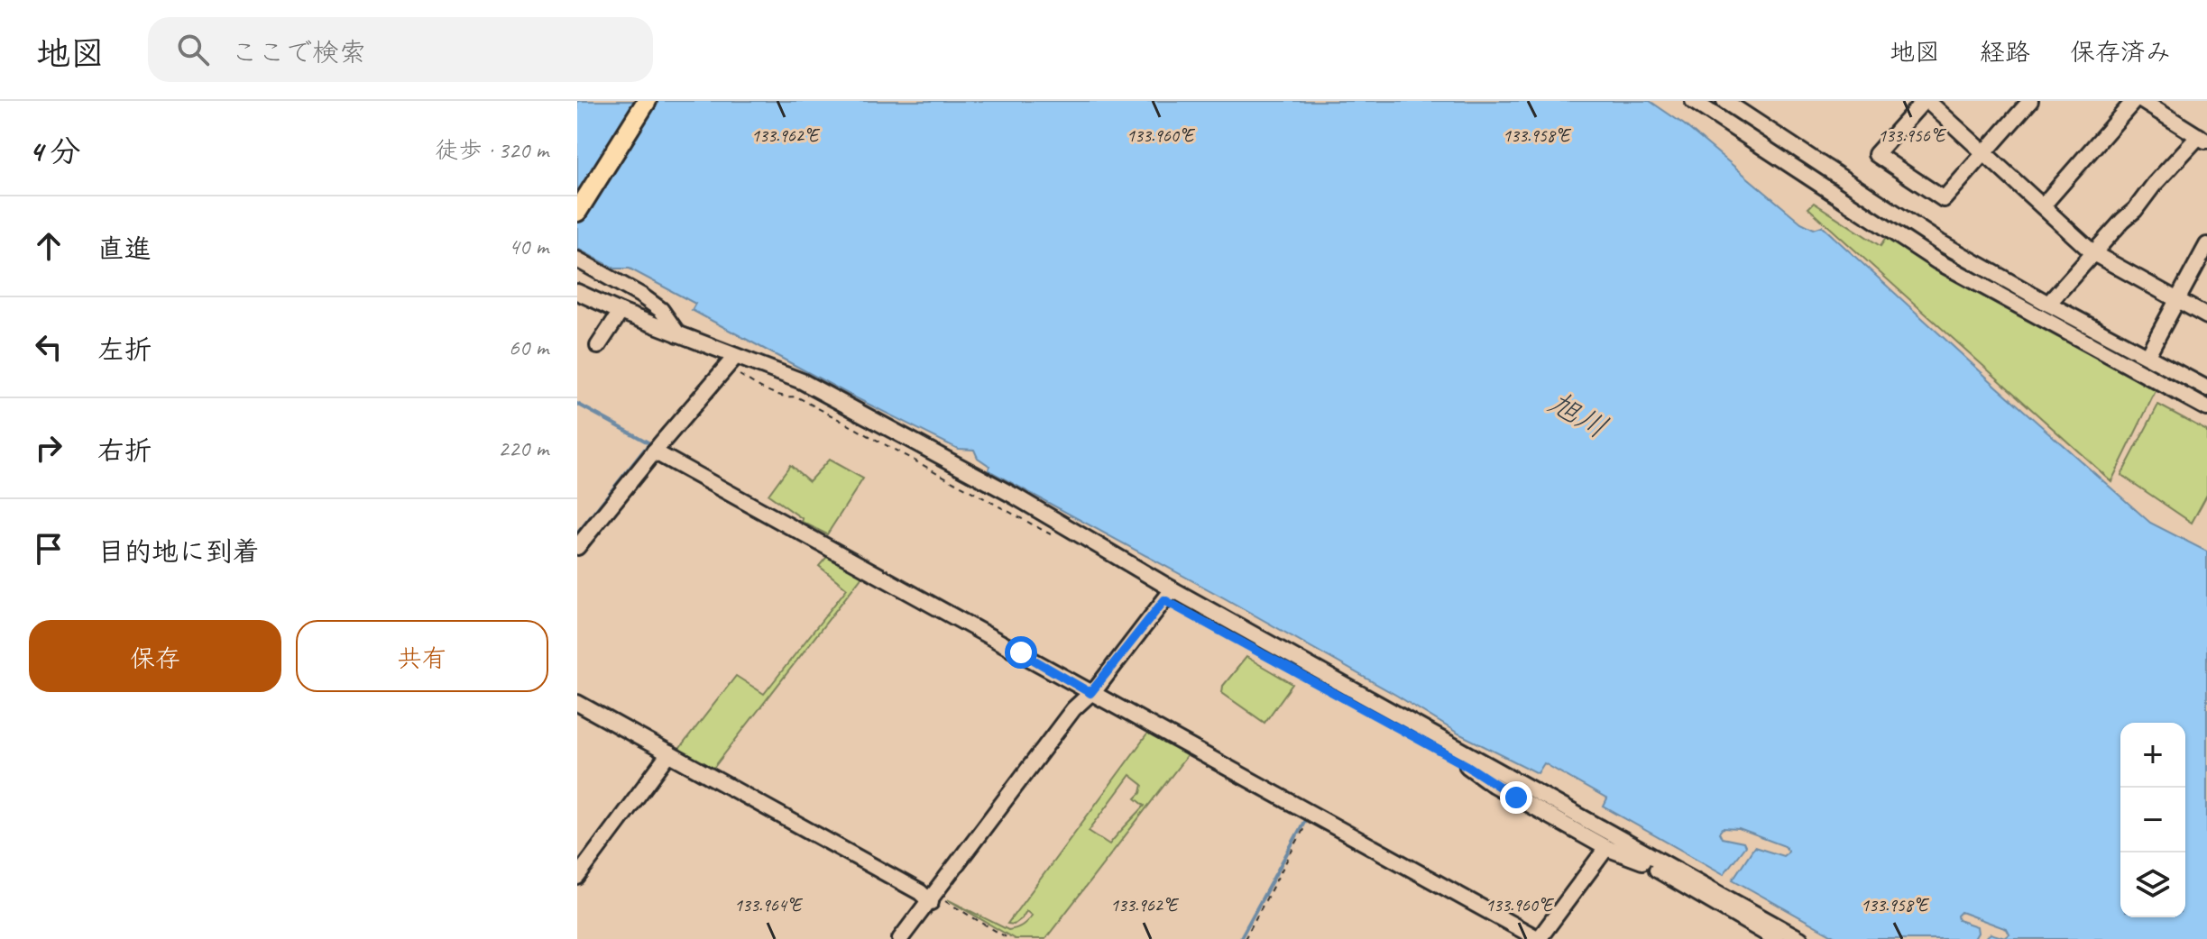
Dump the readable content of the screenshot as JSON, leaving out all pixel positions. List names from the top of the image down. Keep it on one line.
{"water":["旭川"],"page":{"header":"地図","search":"ここで検索","nav":["地図","経路","保存済み"],"heading":["4 分","徒歩 · 320 m"],"list":[["直進","40 m"],["左折","60 m"],["右折","220 m"],"目的地に到着"],"buttons":["保存","共有"],"map_buttons":["+","−"]},"coordinates":["133.962°E","133.960°E","133.958°E","133.956°E","133.964°E"]}
